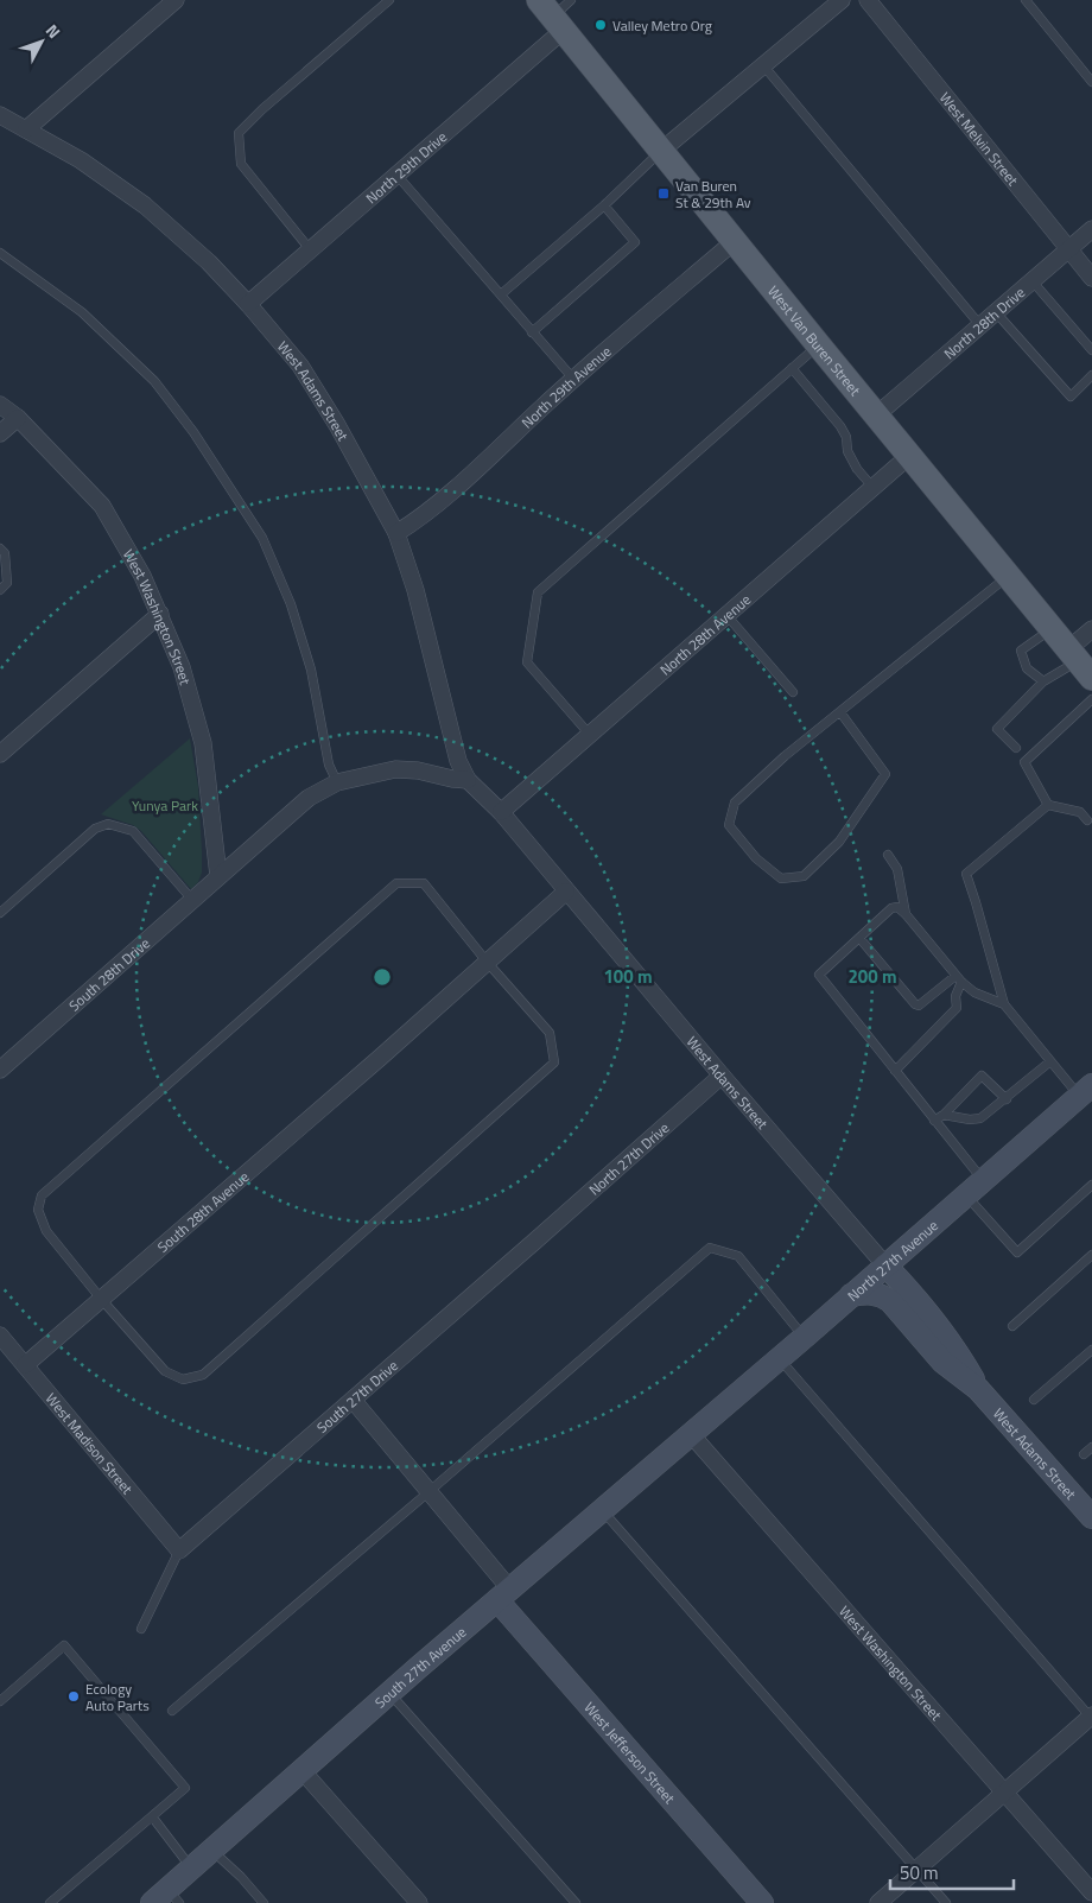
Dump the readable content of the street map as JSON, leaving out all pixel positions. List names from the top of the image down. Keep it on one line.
{"streets":{"main road":["West Van Buren Street","West Adams Street","North 27th Avenue","South 27th Avenue","West Jefferson Street"],"street":["West Melvin Street","North 29th Drive","North 28th Drive","North 29th Avenue","West Washington Street","North 28th Avenue","South 28th Drive","North 27th Drive","South 28th Avenue","South 27th Drive","West Madison Street"]},"crossings":[["West Melvin Street","North 28th Drive"],["North 29th Drive","West Van Buren Street"],["North 29th Drive","West Adams Street"],["North 28th Drive","West Van Buren Street"],["West Van Buren Street","North 29th Avenue"],["West Van Buren Street","North 28th Avenue"],["North 29th Avenue","West Adams Street"],["West Adams Street","North 28th Avenue"],["West Adams Street","North 27th Drive"],["West Adams Street","North 27th Avenue"],["West Washington Street","South 28th Drive"],["West Washington Street","North 27th Avenue"],["West Washington Street","South 27th Avenue"],["North 27th Drive","South 27th Drive"],["South 28th Avenue","West Madison Street"],["North 27th Avenue","South 27th Avenue"],["South 27th Drive","West Madison Street"],["South 27th Drive","West Jefferson Street"],["South 27th Avenue","West Jefferson Street"]],"parks":["Yunya Park"],"places":{"other":["Valley Metro Org","Ecology Auto Parts"],"transit":["Van Buren St & 29th Av"]},"scale_bar":"50 m","north":"top right","rings":["100 m","200 m"]}
